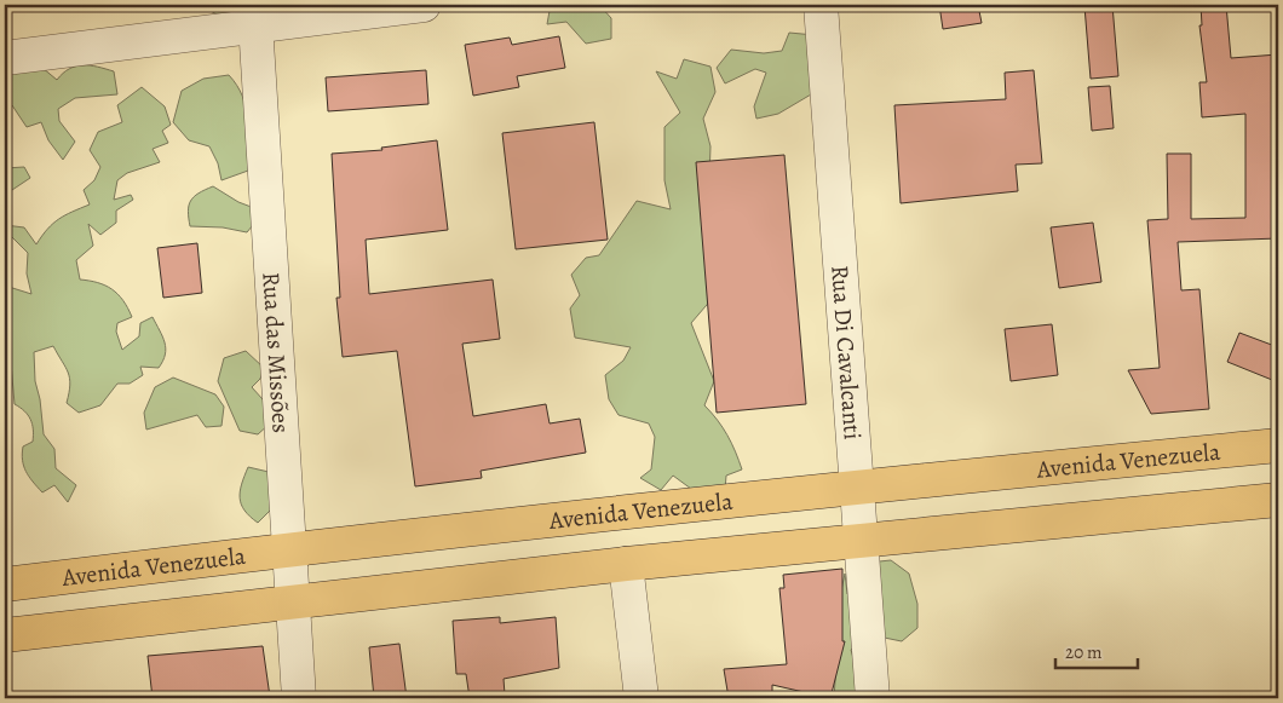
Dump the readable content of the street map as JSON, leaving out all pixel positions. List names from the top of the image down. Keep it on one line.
{"streets":{"main road":["Avenida Venezuela"],"street":["Rua das Missões","Rua Di Cavalcanti"]},"crossings":[["Rua das Missões","Avenida Venezuela"],["Rua Di Cavalcanti","Avenida Venezuela"]],"scale_bar":"20 m"}
